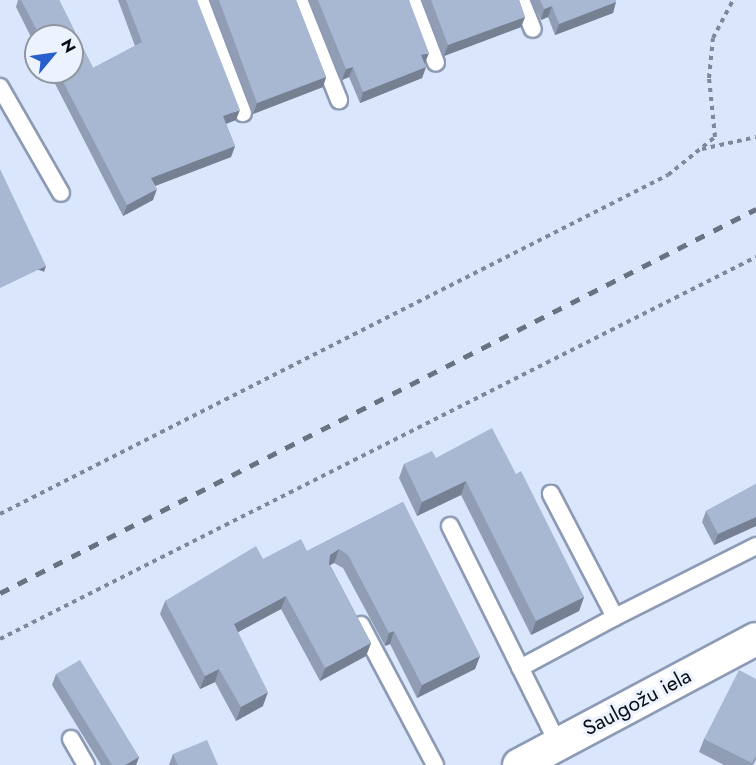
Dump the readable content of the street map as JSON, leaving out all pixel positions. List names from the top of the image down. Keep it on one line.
{"streets":{"street":["Saulgožu iela"]},"north":"top right"}
